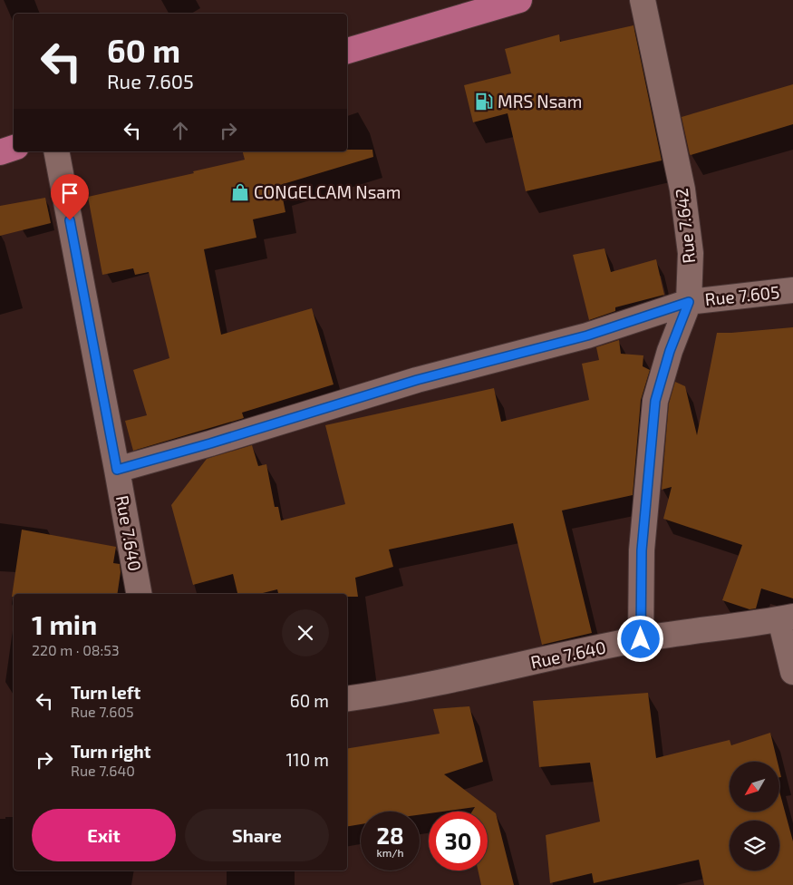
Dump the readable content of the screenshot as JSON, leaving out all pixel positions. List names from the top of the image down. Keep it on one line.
{"streets":{"street":["Rue 7.642","Rue 7.605","Rue 7.640"]},"crossings":[["Rue 7.642","Rue 7.605"],["Rue 7.642","Rue 7.640"],["Rue 7.605","Rue 7.640"]],"places":{"fuel station":["MRS Nsam"],"shop":["CONGELCAM Nsam"]},"north":"bottom left","page":{"turn":["60 m","Rue 7.605"],"heading":["1 min","220 m · 08:53"],"list":[{"name":"Turn left","note":"Rue 7.605","value":"60 m"},{"name":"Turn right","note":"Rue 7.640","value":"110 m"}],"buttons":["Exit","Share"],"speed":"28 km/h","limit":"30"}}
